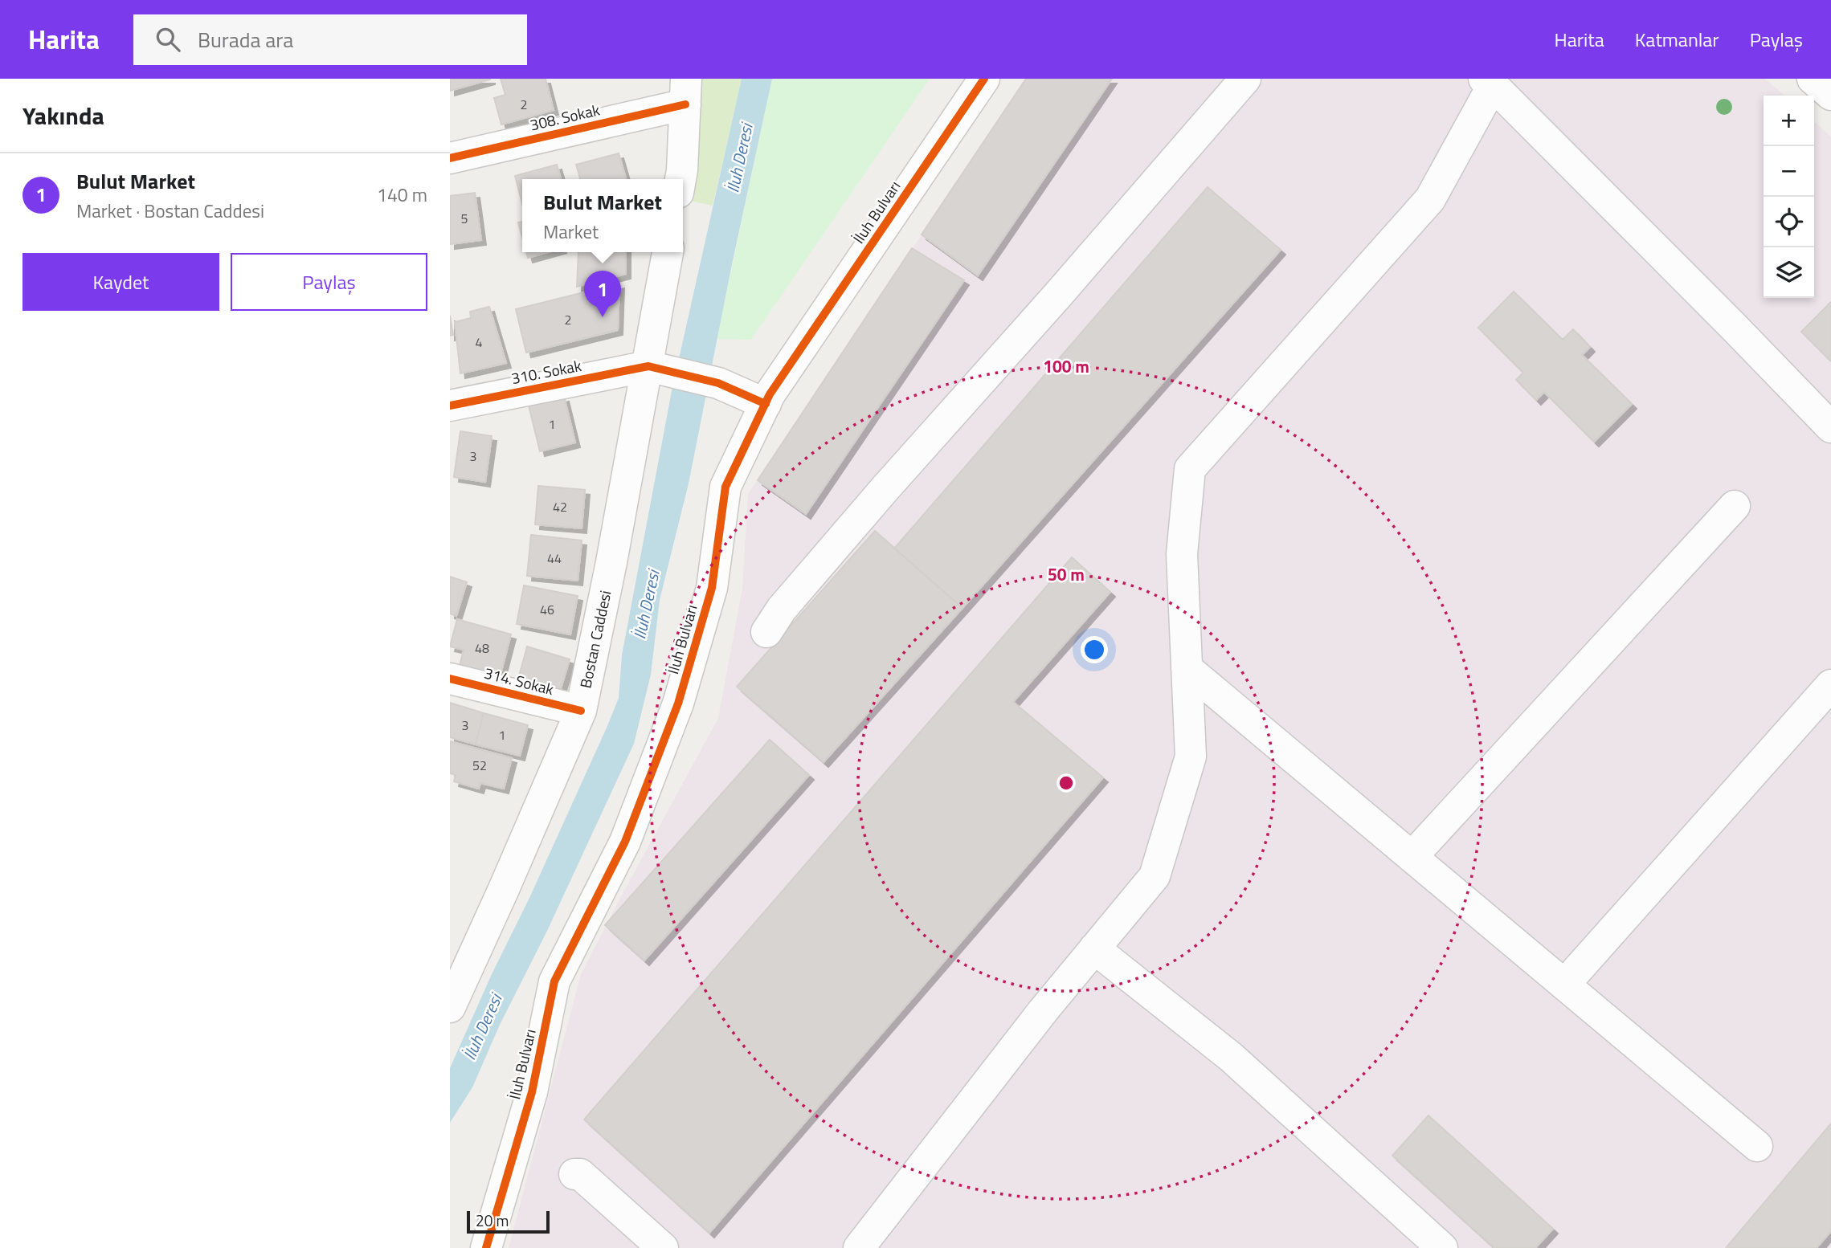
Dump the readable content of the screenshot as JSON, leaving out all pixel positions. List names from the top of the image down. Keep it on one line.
{"streets":{"street":["308. Sokak","İluh Bulvarı","310. Sokak","Bostan Caddesi","314. Sokak"]},"crossings":[["310. Sokak","Bostan Caddesi"],["Bostan Caddesi","314. Sokak"]],"water":["İluh Deresi"],"house_numbers":["2","5","2","4","1","3","42","44","46","48","3","1","52"],"scale_bar":"20 m","page":{"header":"Harita","search":"Burada ara","nav":["Harita","Katmanlar","Paylaş"],"heading":"Yakında","map_buttons":["+","−"],"list":[{"mark":"1","name":"Bulut Market","note":"Market · Bostan Caddesi","value":"140 m"}],"popup":["Bulut Market","Market"],"buttons":["Kaydet","Paylaş"],"pins":"1","scale":"20 m"},"rings":["100 m","50 m"]}
